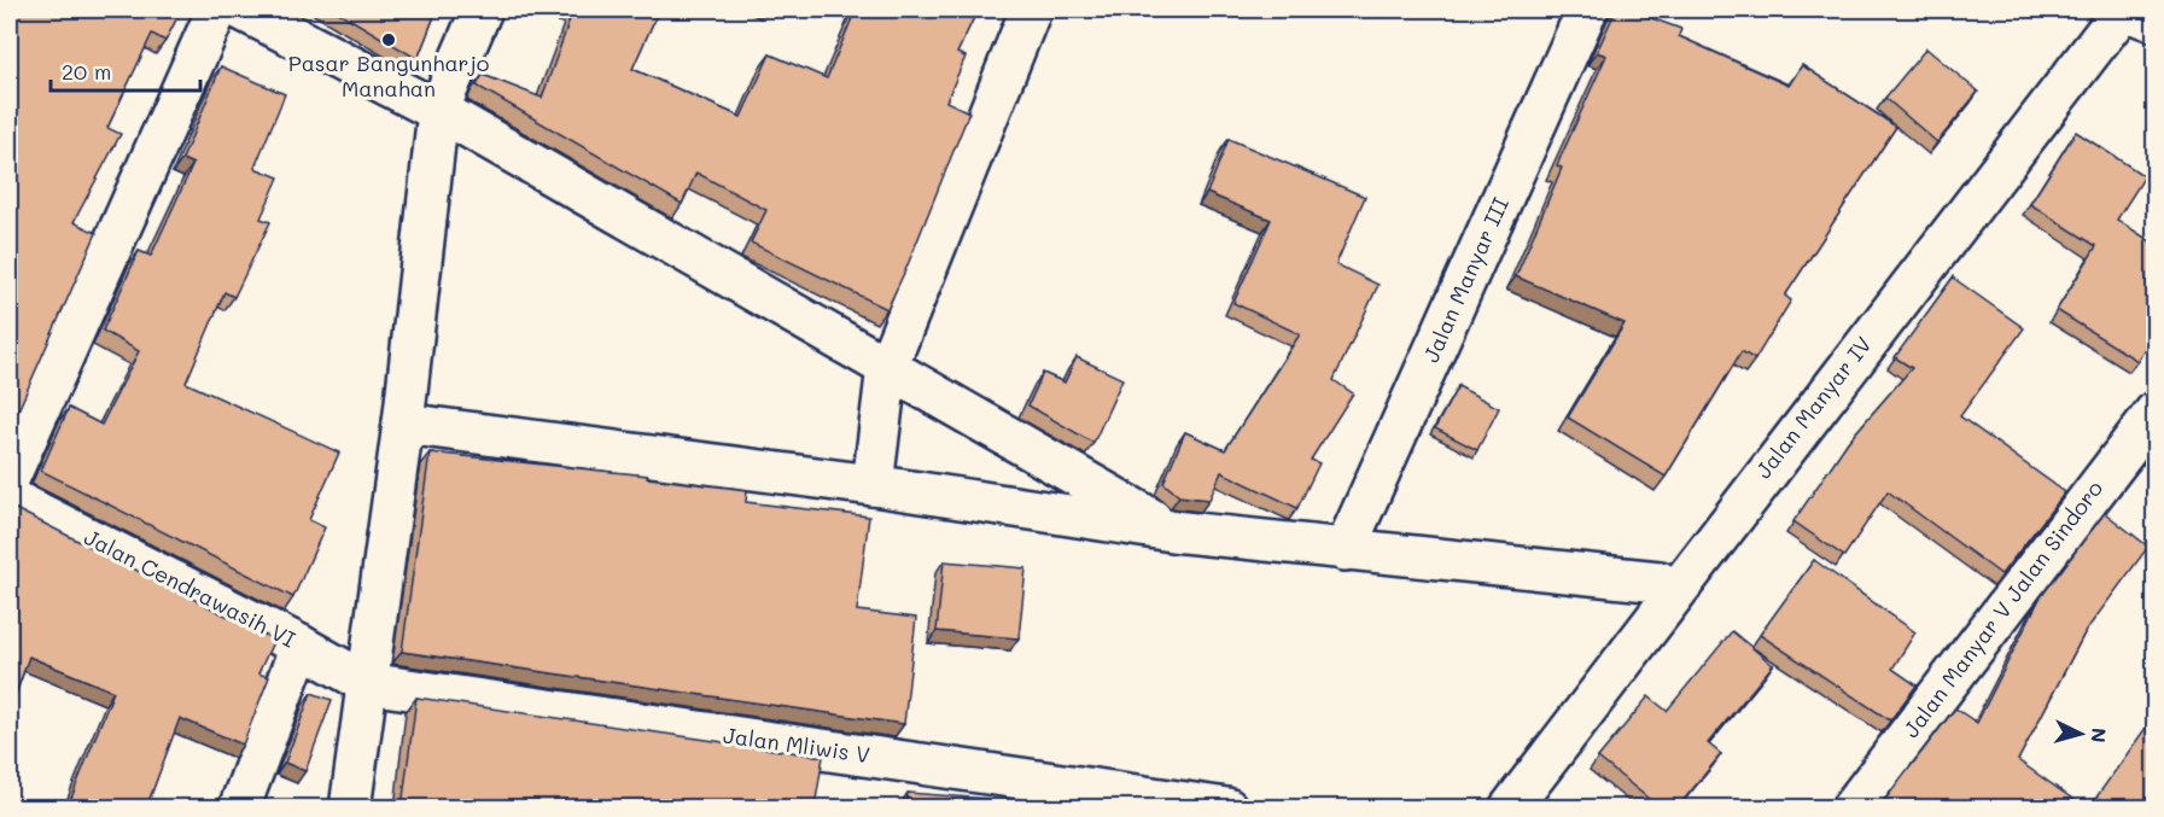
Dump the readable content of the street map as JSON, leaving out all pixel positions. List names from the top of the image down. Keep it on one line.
{"streets":{"street":["Jalan Manyar III","Jalan Manyar IV","Jalan Cendrawasih VI","Jalan Manyar V Jalan Sindoro","Jalan Mliwis V"]},"crossings":[["Jalan Cendrawasih VI","Jalan Mliwis V"]],"places":["Pasar Bangunharjo Manahan"],"scale_bar":"20 m","north":"right"}
